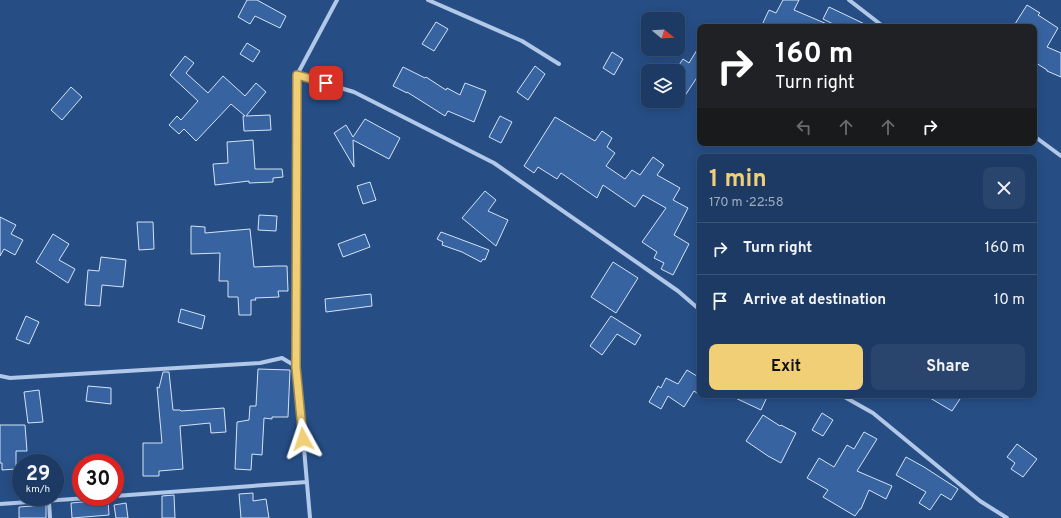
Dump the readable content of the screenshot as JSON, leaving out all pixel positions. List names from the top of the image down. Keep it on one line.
{"north":"right","page":{"turn":["160 m","Turn right"],"heading":["1 min","170 m · 22:58"],"list":[{"name":"Turn right","value":"160 m"},{"name":"Arrive at destination","value":"10 m"}],"buttons":["Exit","Share"],"speed":"29 km/h","limit":"30"}}
